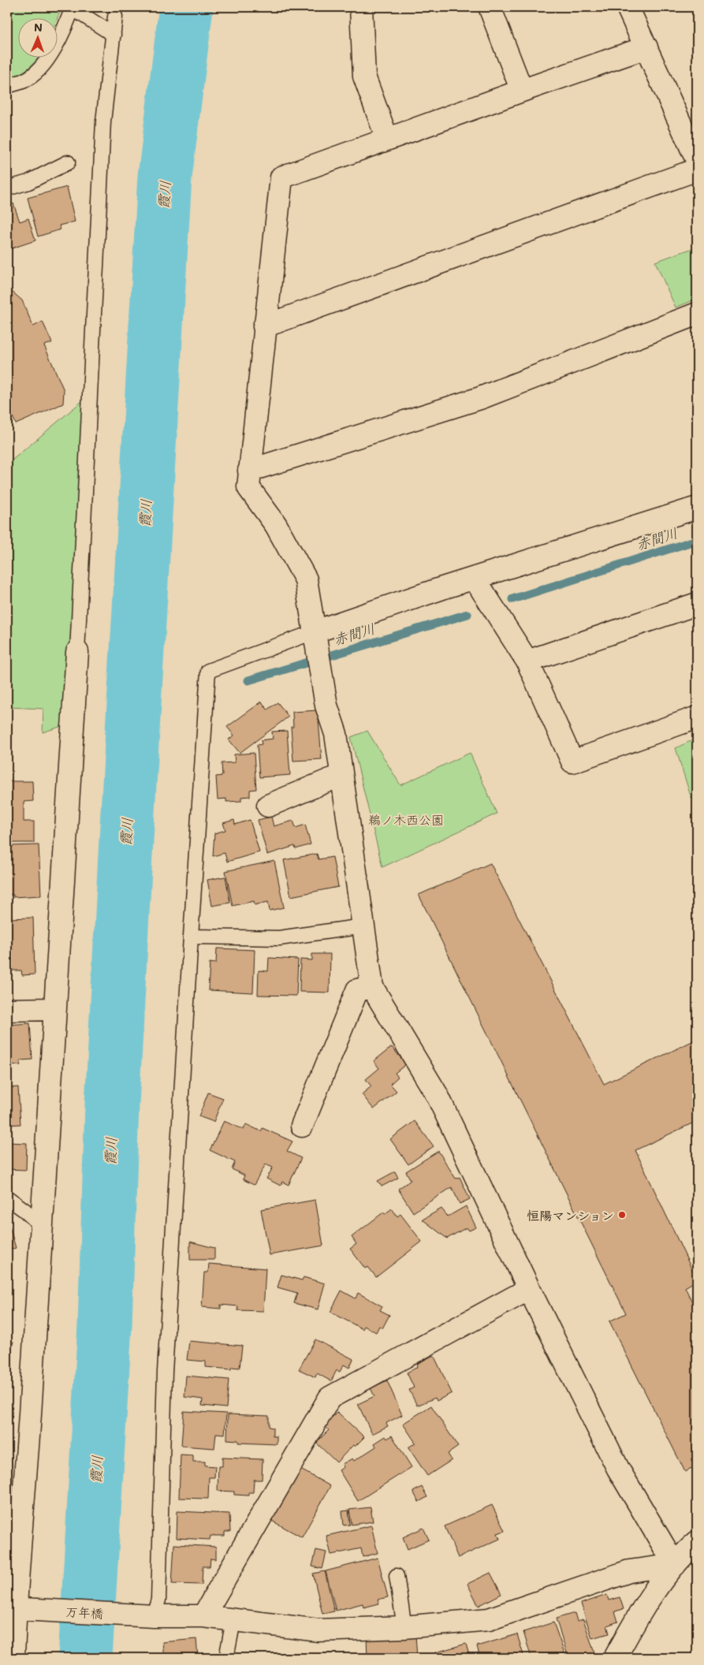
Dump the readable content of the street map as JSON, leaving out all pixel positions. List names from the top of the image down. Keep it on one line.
{"streets":{"street":["万年橋"]},"water":["霞川","赤間川"],"parks":["鵜ノ木西公園"],"places":["恒陽マンション"],"north":"top"}
